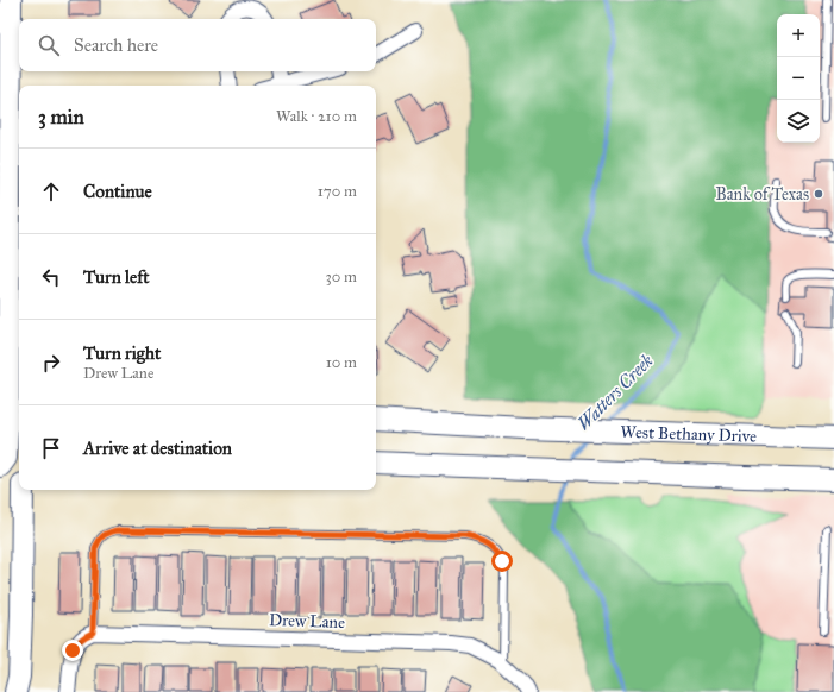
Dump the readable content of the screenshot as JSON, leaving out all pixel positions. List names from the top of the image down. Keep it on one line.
{"streets":{"main road":["West Bethany Drive"],"street":["Drew Lane"]},"water":["Watters Creek"],"places":["Bank of Texas"],"page":{"map_buttons":["+","−"],"search":"Search here","heading":["3 min","Walk · 210 m"],"list":[["Continue","170 m"],["Turn left","30 m"],["Turn right","Drew Lane","10 m"],"Arrive at destination"]}}
